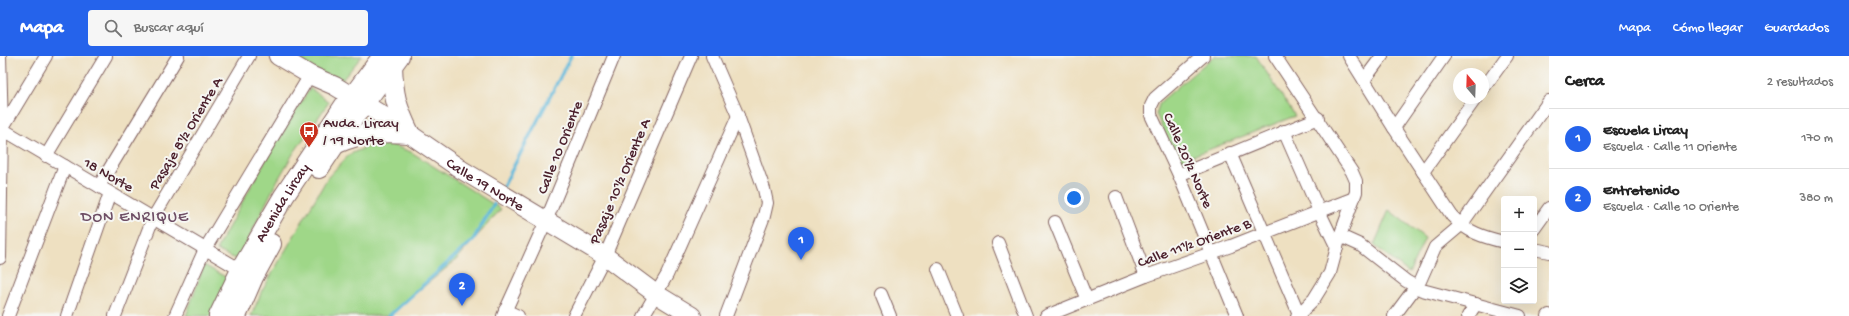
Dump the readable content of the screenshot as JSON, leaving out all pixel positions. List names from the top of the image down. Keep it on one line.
{"streets":{"main road":["Calle 19 Norte","Avenida Lircay"],"street":["Pasaje 8½ Oriente A","Calle 10 Oriente","Calle 20½ Norte","18 Norte","Pasaje 10½ Oriente A","Calle 11½ Oriente B"]},"crossings":[["Pasaje 8½ Oriente A","18 Norte"],["Calle 10 Oriente","Calle 19 Norte"],["Calle 20½ Norte","Calle 11½ Oriente B"],["18 Norte","Avenida Lircay"],["Pasaje 10½ Oriente A","Calle 19 Norte"],["Calle 19 Norte","Avenida Lircay"]],"districts":["DON ENRIQUE"],"places":{"bus stop":["Avda. Lircay / 19 Norte"]},"north":"top","page":{"header":"Mapa","search":"Buscar aquí","nav":["Mapa","Cómo llegar","Guardados"],"heading":["Cerca","2 resultados"],"list":[{"mark":"1","name":"Escuela Lircay","note":"Escuela · Calle 11 Oriente","value":"170 m"},{"mark":"2","name":"Entretenido","note":"Escuela · Calle 10 Oriente","value":"380 m"}],"map_buttons":["+","−"],"pins":["1","2"]}}
